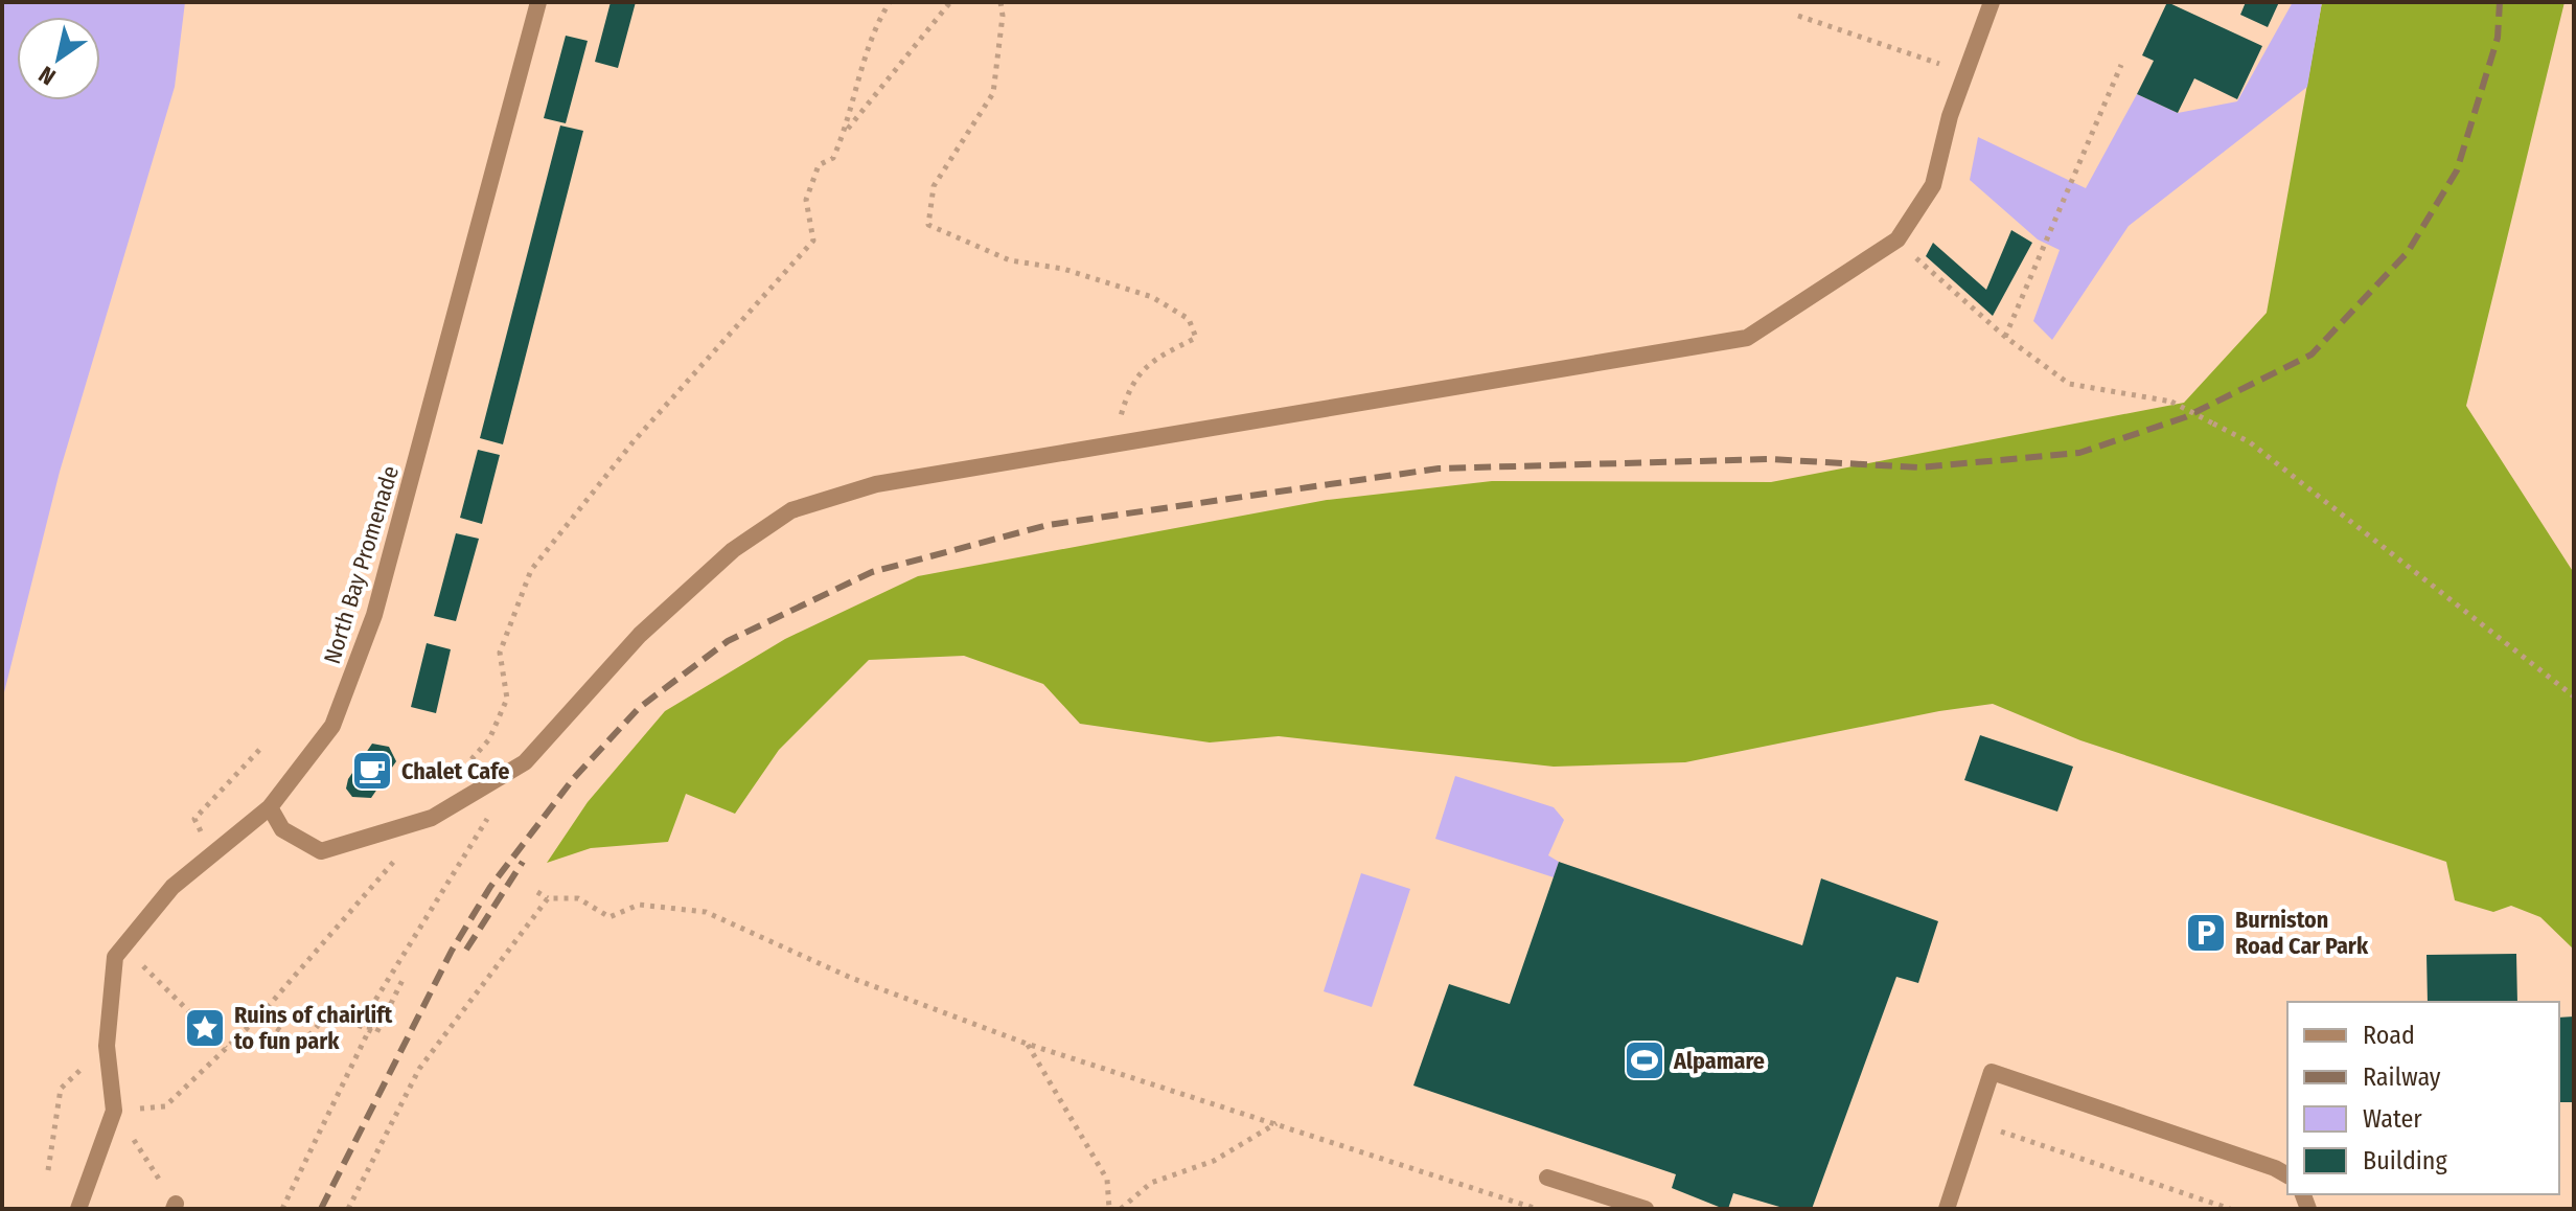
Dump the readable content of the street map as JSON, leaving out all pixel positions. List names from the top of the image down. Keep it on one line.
{"streets":{"street":["North Bay Promenade"]},"places":{"cafe":["Chalet Cafe"],"parking":["Burniston Road Car Park"],"place":["Ruins of chairlift to fun park"],"sports":["Alpamare"]},"legend":["Road","Railway","Water","Building"],"north":"bottom left"}
